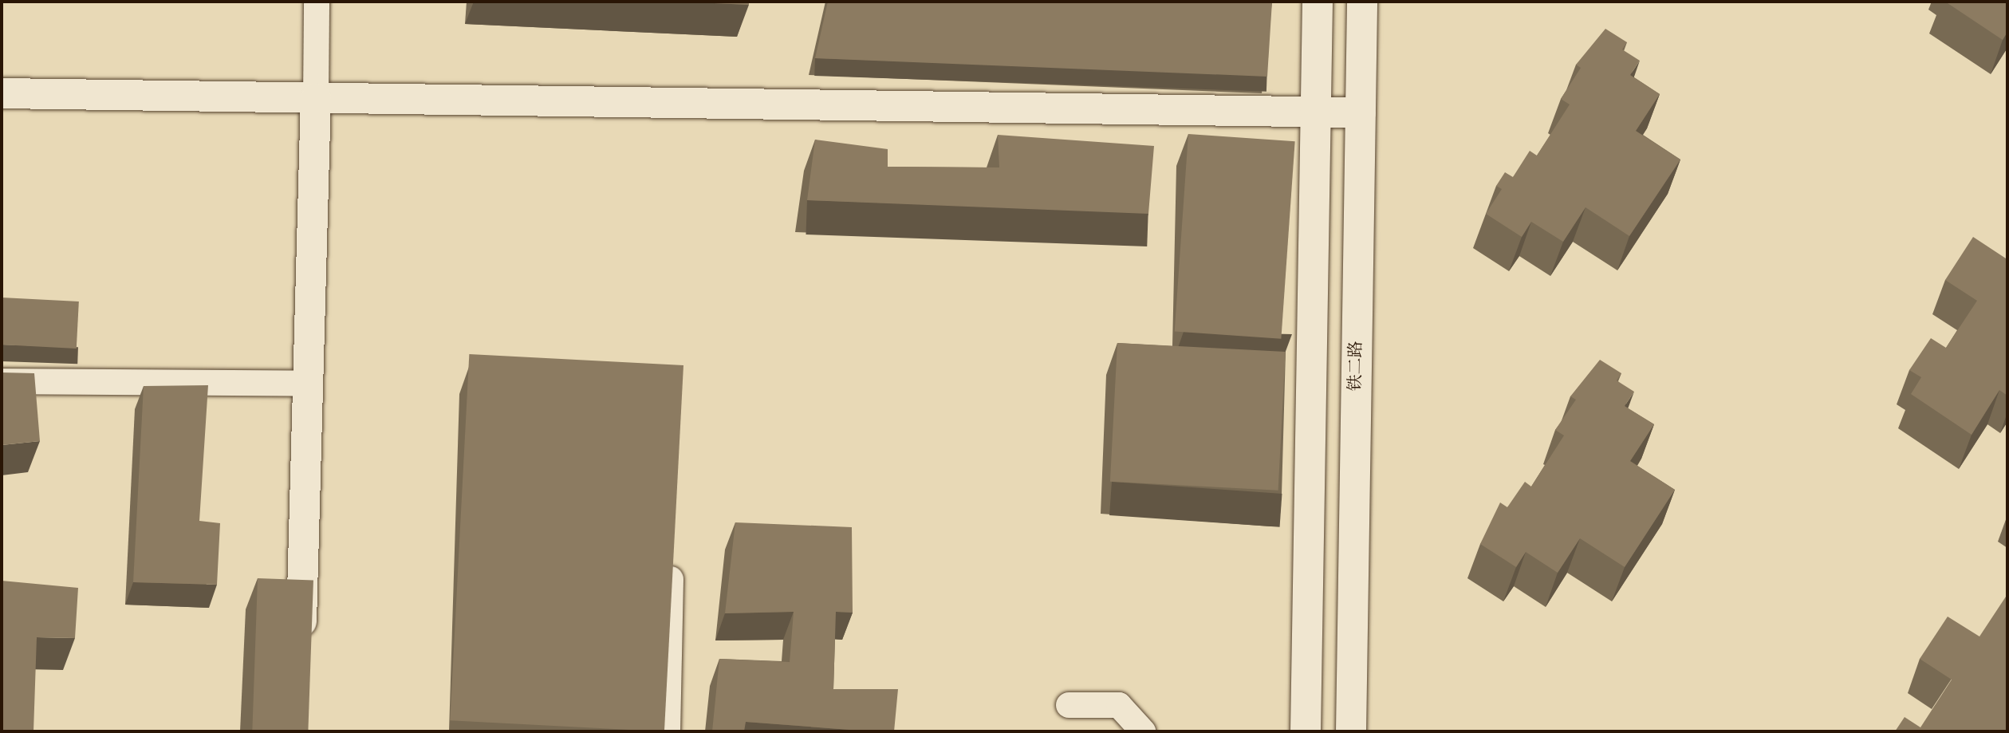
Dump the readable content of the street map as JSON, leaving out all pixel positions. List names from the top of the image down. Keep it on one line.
{"streets":{"street":["铁二路"]}}
